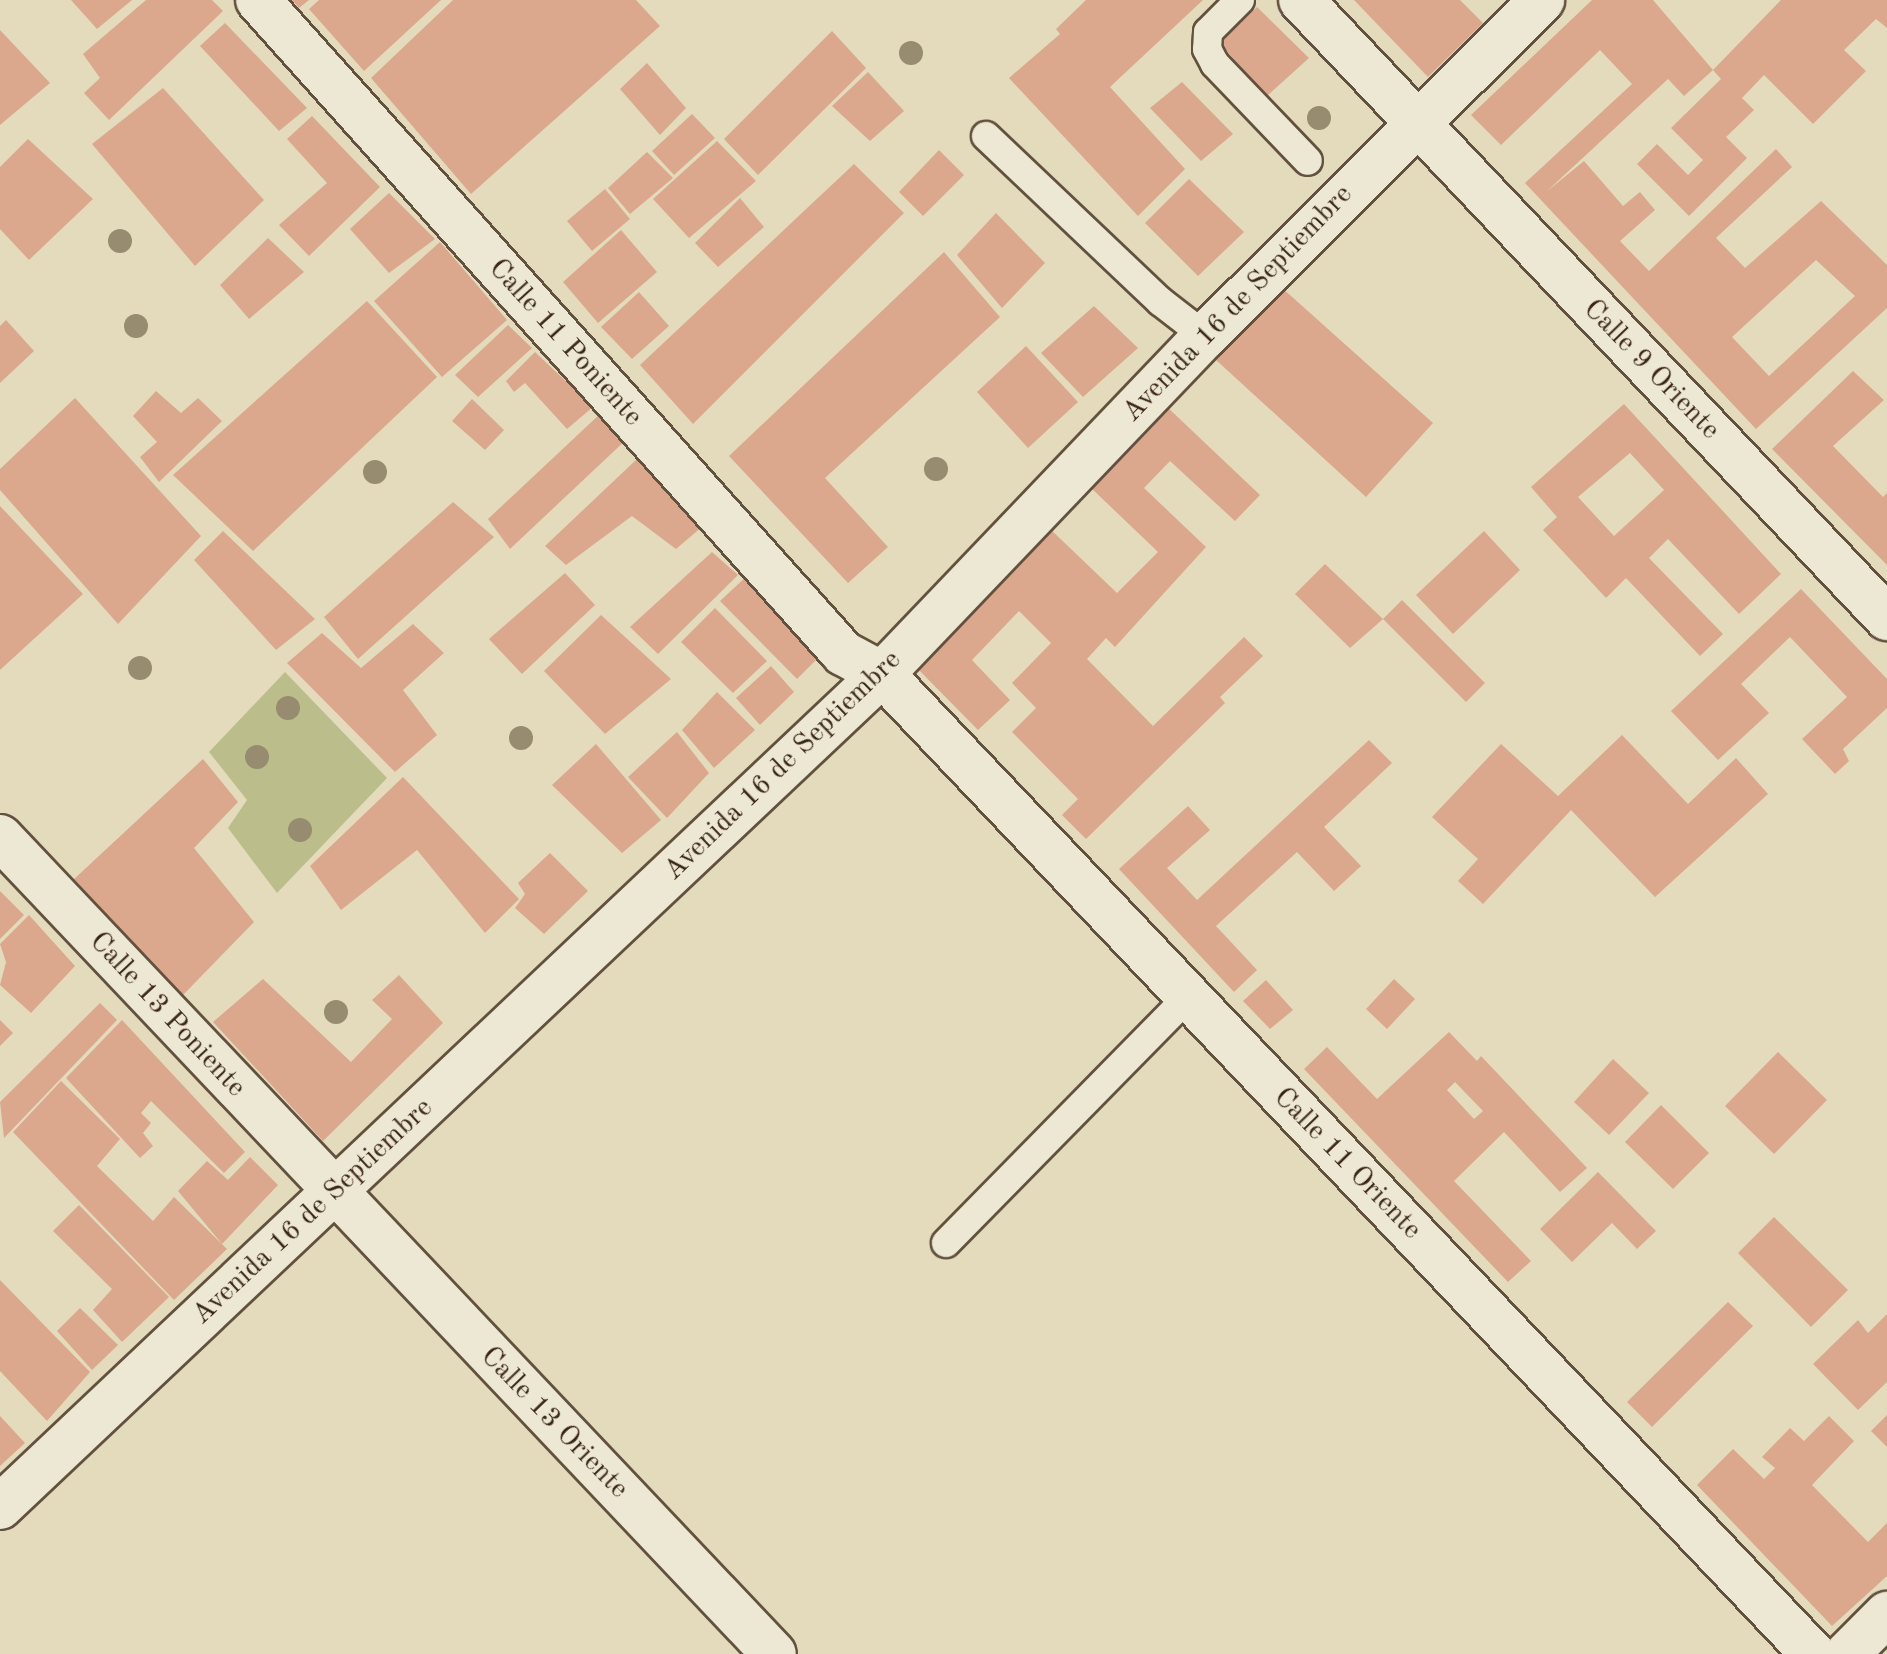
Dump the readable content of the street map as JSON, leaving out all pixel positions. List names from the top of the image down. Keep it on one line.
{"streets":{"street":["Avenida 16 de Septiembre","Calle 11 Poniente","Calle 9 Oriente","Calle 13 Poniente","Calle 11 Oriente","Calle 13 Oriente"]},"crossings":[["Avenida 16 de Septiembre","Calle 11 Poniente"],["Avenida 16 de Septiembre","Calle 9 Oriente"],["Avenida 16 de Septiembre","Calle 13 Poniente"],["Avenida 16 de Septiembre","Calle 11 Oriente"],["Avenida 16 de Septiembre","Calle 13 Oriente"],["Calle 11 Poniente","Calle 11 Oriente"],["Calle 13 Poniente","Calle 13 Oriente"]]}
